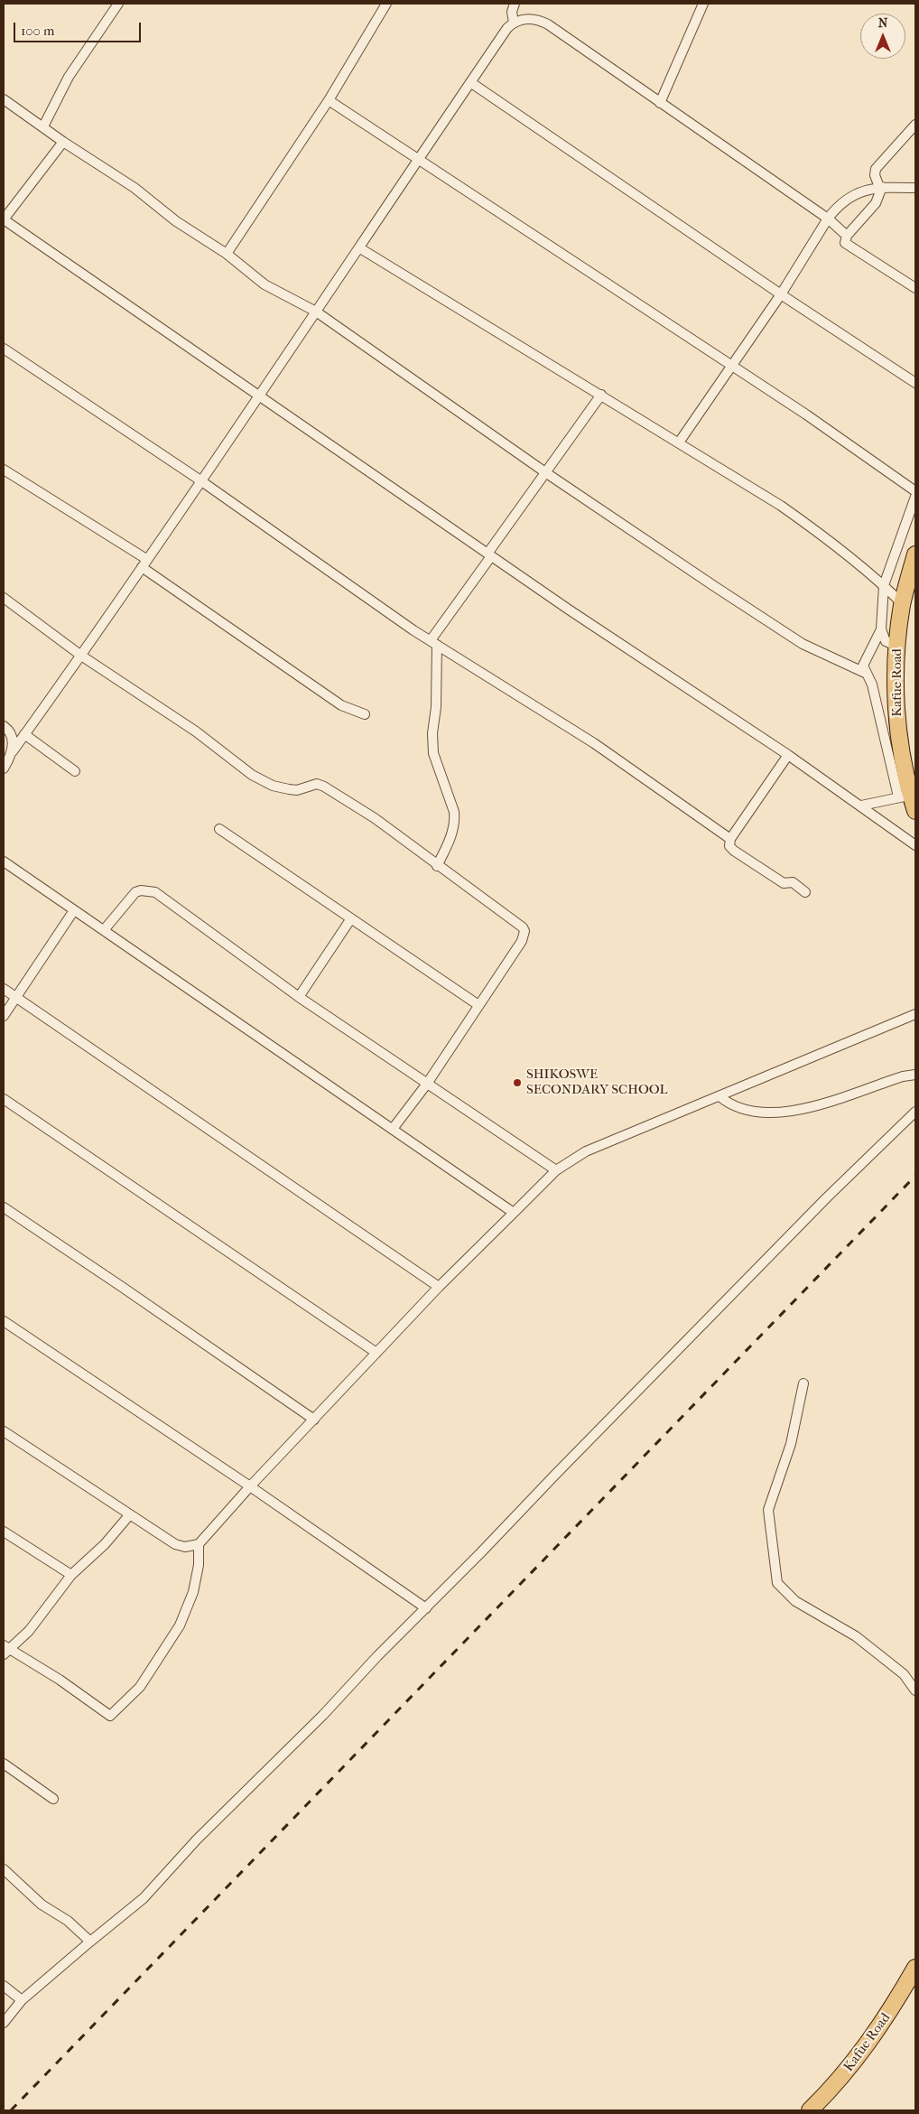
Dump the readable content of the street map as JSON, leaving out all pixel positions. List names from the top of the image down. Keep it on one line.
{"streets":{"highway":["Kafue Road"]},"places":["SHIKOSWE SECONDARY SCHOOL"],"scale_bar":"100 m","north":"top"}
